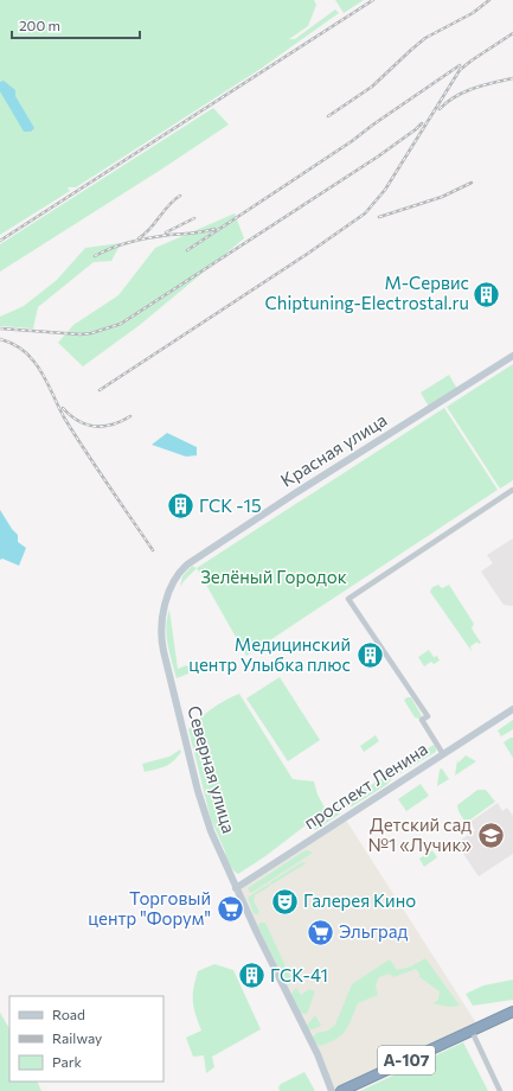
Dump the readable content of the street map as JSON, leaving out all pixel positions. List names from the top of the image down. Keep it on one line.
{"streets":{"highway":["А-107"],"main road":["Красная улица","Северная улица","проспект Ленина"]},"crossings":[["Красная улица","Северная улица"],["Северная улица","проспект Ленина"]],"parks":["Зелёный Городок"],"places":{"building":["M-Сервис Chiptuning-Electrostal.ru","ГСК -15","Медицинский центр Улыбка плюс","ГСК-41"],"school or university":["Детский сад №1 «Лучик»"],"theatre":["Галерея Кино"],"supermarket":["Торговый центр \"Форум\"","Эльград"]},"legend":["Road","Railway","Park"],"scale_bar":"200 m"}
